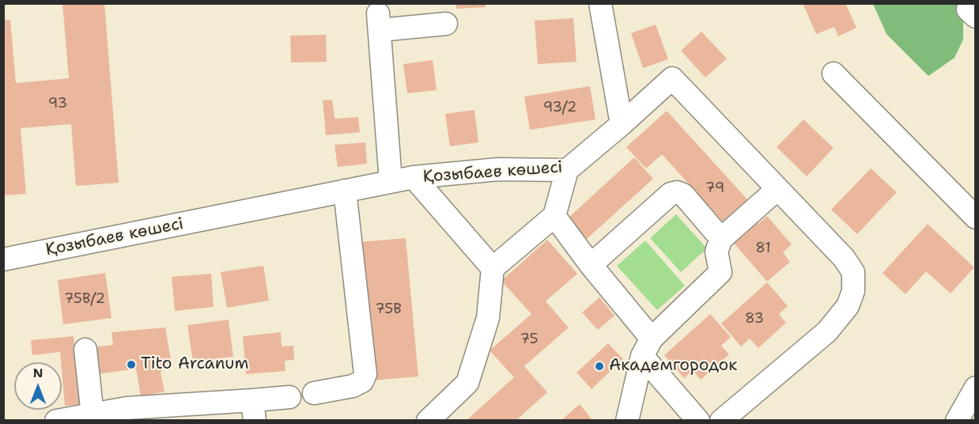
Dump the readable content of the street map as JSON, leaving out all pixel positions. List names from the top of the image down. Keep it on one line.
{"streets":{"street":["Қозыбаев көшесі"]},"places":["Tito Arcanum","Академгородок"],"house_numbers":["93","93/2","79","81","75В/2","75В","83","75"],"north":"top"}
